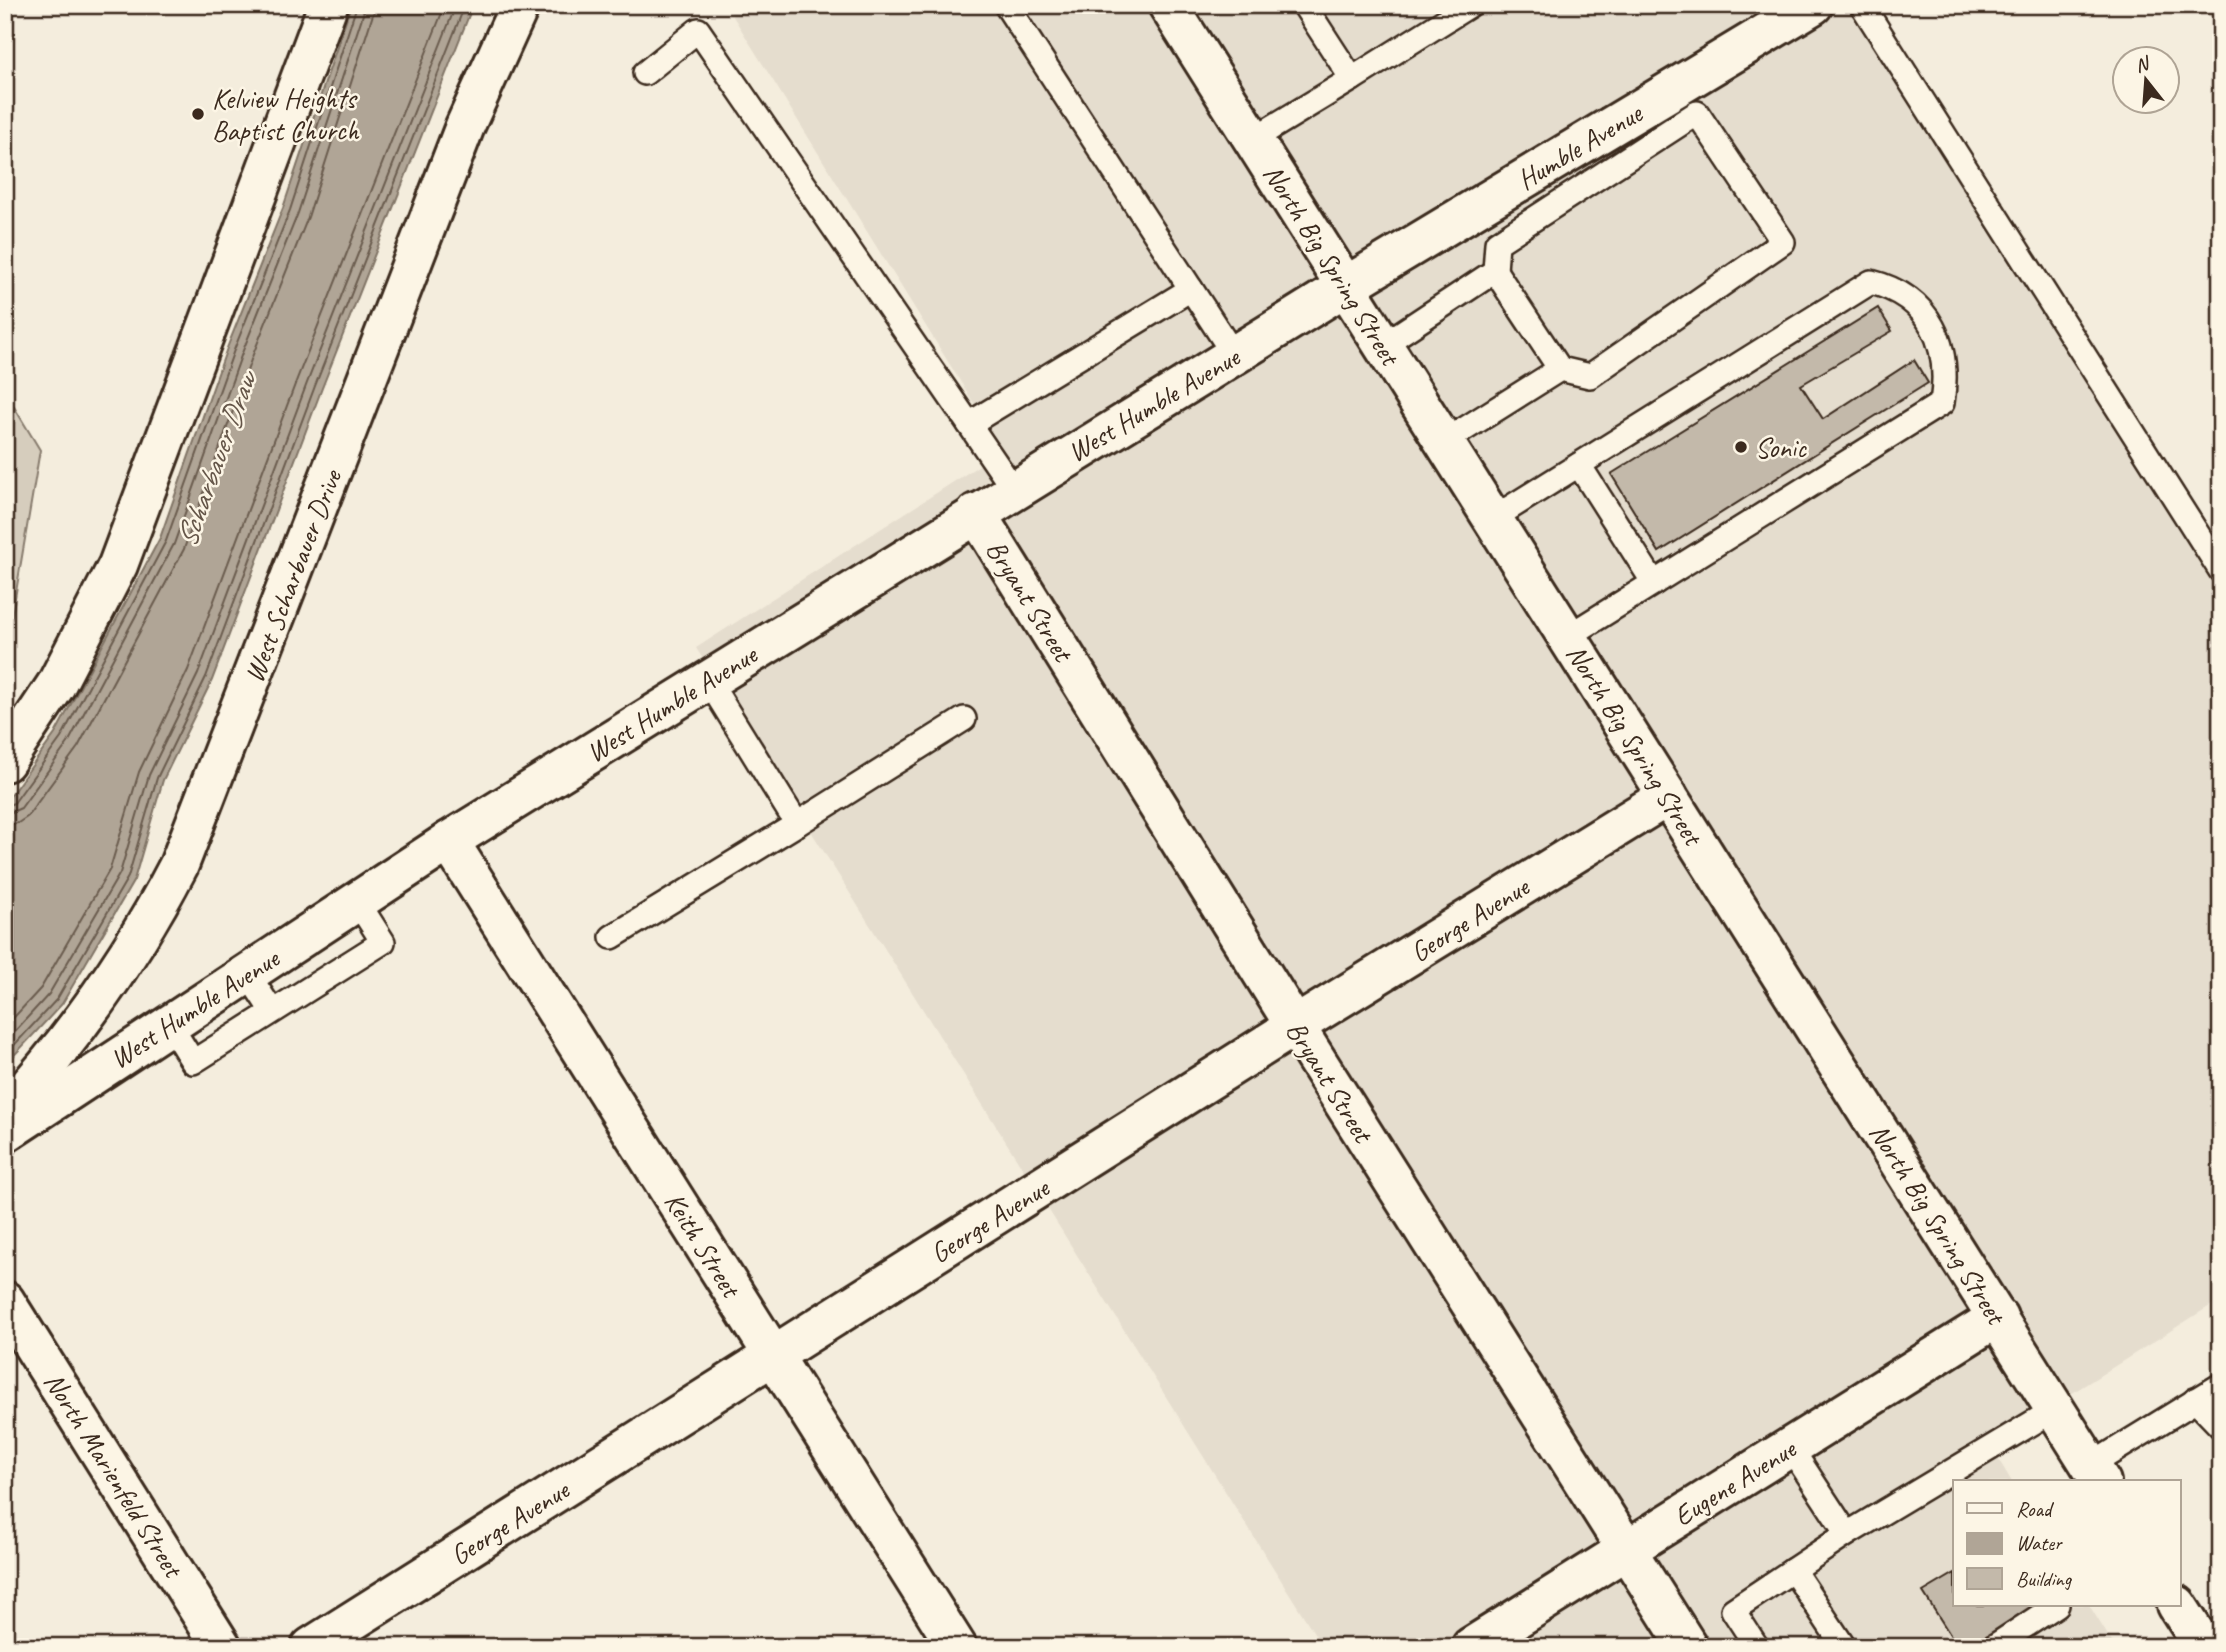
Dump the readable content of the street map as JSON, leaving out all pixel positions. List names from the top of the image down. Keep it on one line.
{"streets":{"main road":["Humble Avenue","North Big Spring Street","West Humble Avenue","West Scharbauer Drive","Bryant Street","George Avenue","Keith Street","North Marienfeld Street","Eugene Avenue"]},"crossings":[["Humble Avenue","North Big Spring Street"],["Humble Avenue","West Humble Avenue"],["North Big Spring Street","West Humble Avenue"],["North Big Spring Street","George Avenue"],["North Big Spring Street","Eugene Avenue"],["West Humble Avenue","Bryant Street"],["West Humble Avenue","Keith Street"],["Bryant Street","George Avenue"],["Bryant Street","Eugene Avenue"],["George Avenue","Keith Street"]],"water":["Scharbauer Draw"],"places":["Kelview Heights Baptist Church","Sonic"],"legend":["Road","Water","Building"],"north":"top"}
